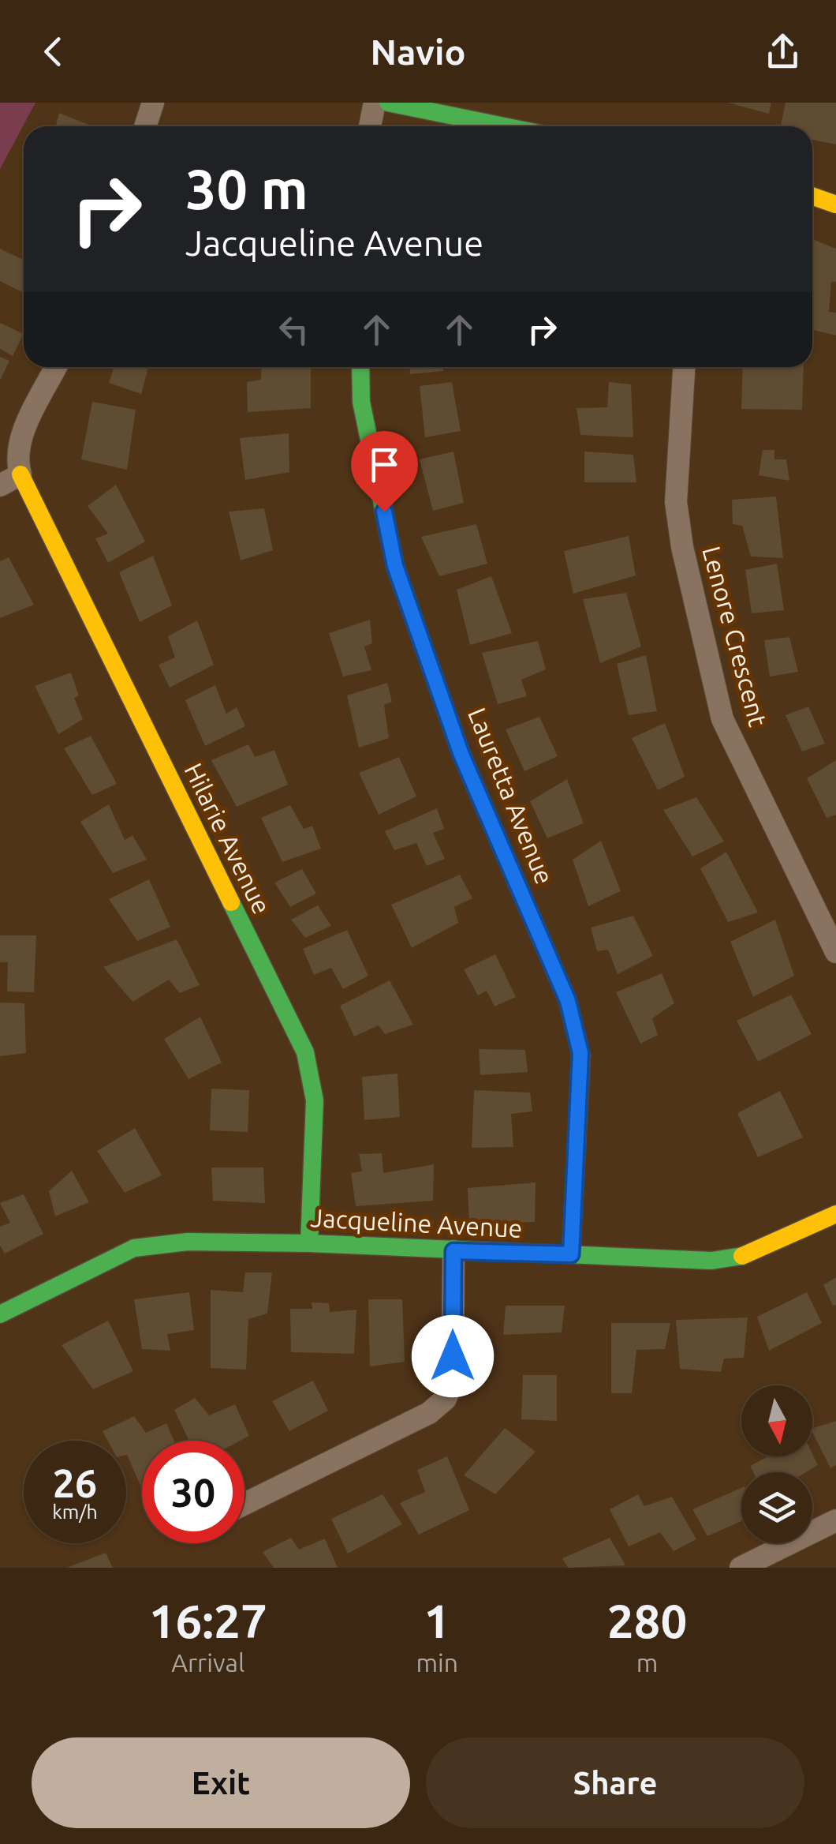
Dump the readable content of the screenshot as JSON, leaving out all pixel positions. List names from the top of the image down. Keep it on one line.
{"streets":{"street":["Lenore Crescent","Lauretta Avenue","Hilarie Avenue","Jacqueline Avenue"]},"crossings":[["Lauretta Avenue","Jacqueline Avenue"],["Hilarie Avenue","Jacqueline Avenue"]],"north":"bottom","page":{"header":"Navio","turn":["30 m","Jacqueline Avenue"],"speed":"26 km/h","limit":"30","eta":["16:27","Arrival","1","min","280","m"],"buttons":["Exit","Share"]}}
